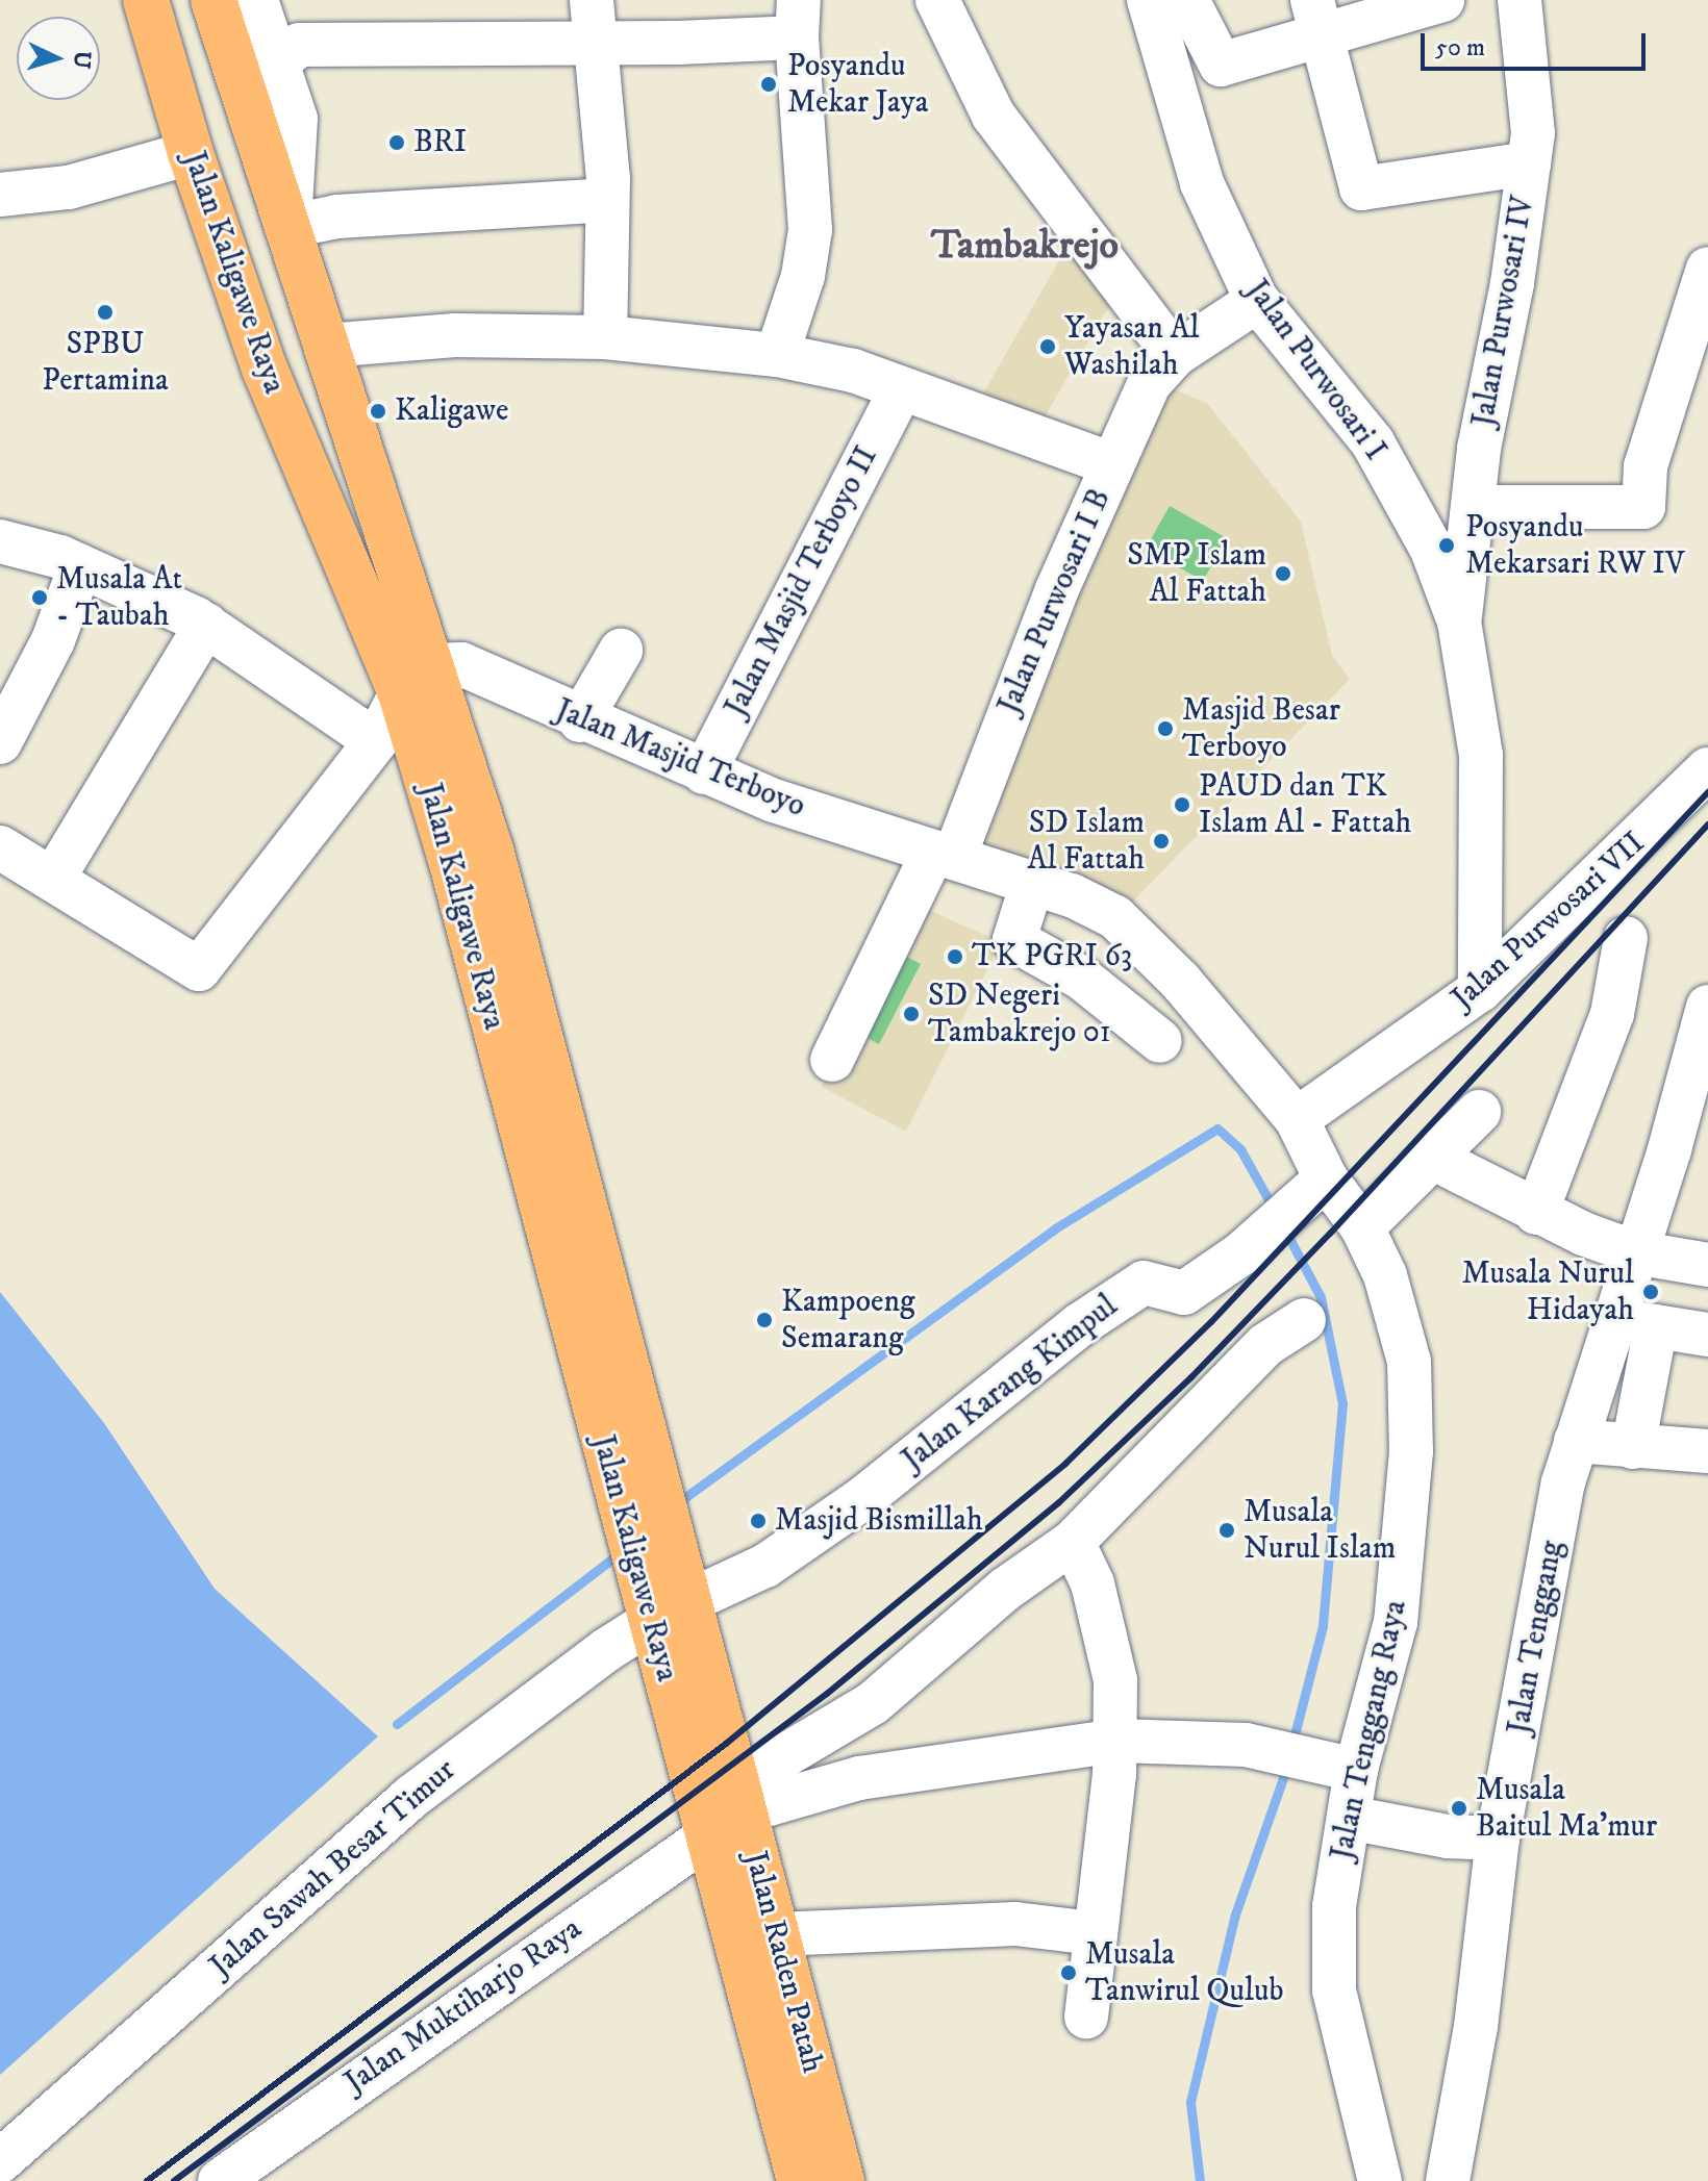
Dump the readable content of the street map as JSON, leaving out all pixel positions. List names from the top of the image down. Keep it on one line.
{"streets":{"highway":["Jalan Kaligawe Raya","Jalan Raden Patah"],"street":["Jalan Purwosari IV","Jalan Purwosari I","Jalan Masjid Terboyo II","Jalan Purwosari I B","Jalan Masjid Terboyo","Jalan Purwosari VII","Jalan Karang Kimpul","Jalan Tenggang","Jalan Tenggang Raya","Jalan Sawah Besar Timur","Jalan Muktiharjo Raya"]},"crossings":[["Jalan Kaligawe Raya","Jalan Masjid Terboyo"],["Jalan Kaligawe Raya","Jalan Karang Kimpul"],["Jalan Kaligawe Raya","Jalan Sawah Besar Timur"],["Jalan Kaligawe Raya","Jalan Raden Patah"],["Jalan Kaligawe Raya","Jalan Muktiharjo Raya"],["Jalan Purwosari IV","Jalan Purwosari I"],["Jalan Purwosari I","Jalan Purwosari I B"],["Jalan Purwosari I","Jalan Purwosari VII"],["Jalan Masjid Terboyo II","Jalan Masjid Terboyo"],["Jalan Purwosari I B","Jalan Masjid Terboyo"],["Jalan Masjid Terboyo","Jalan Purwosari VII"],["Jalan Masjid Terboyo","Jalan Karang Kimpul"],["Jalan Masjid Terboyo","Jalan Tenggang Raya"],["Jalan Karang Kimpul","Jalan Tenggang Raya"],["Jalan Karang Kimpul","Jalan Sawah Besar Timur"],["Jalan Raden Patah","Jalan Muktiharjo Raya"]],"districts":["Tambakrejo"],"places":["Posyandu Mekar Jaya","BRI","SPBU Pertamina","Yayasan Al Washilah","Kaligawe","Posyandu Mekarsari RW IV","SMP Islam Al Fattah","Musala At - Taubah","Masjid Besar Terboyo","PAUD dan TK Islam Al - Fattah","SD Islam Al Fattah","TK PGRI 63","SD Negeri Tambakrejo 01","Musala Nurul Hidayah","Kampoeng Semarang","Masjid Bismillah","Musala Nurul Islam","Musala Baitul Ma'mur","Musala Tanwirul Qulub"],"scale_bar":"50 m","north":"right"}
